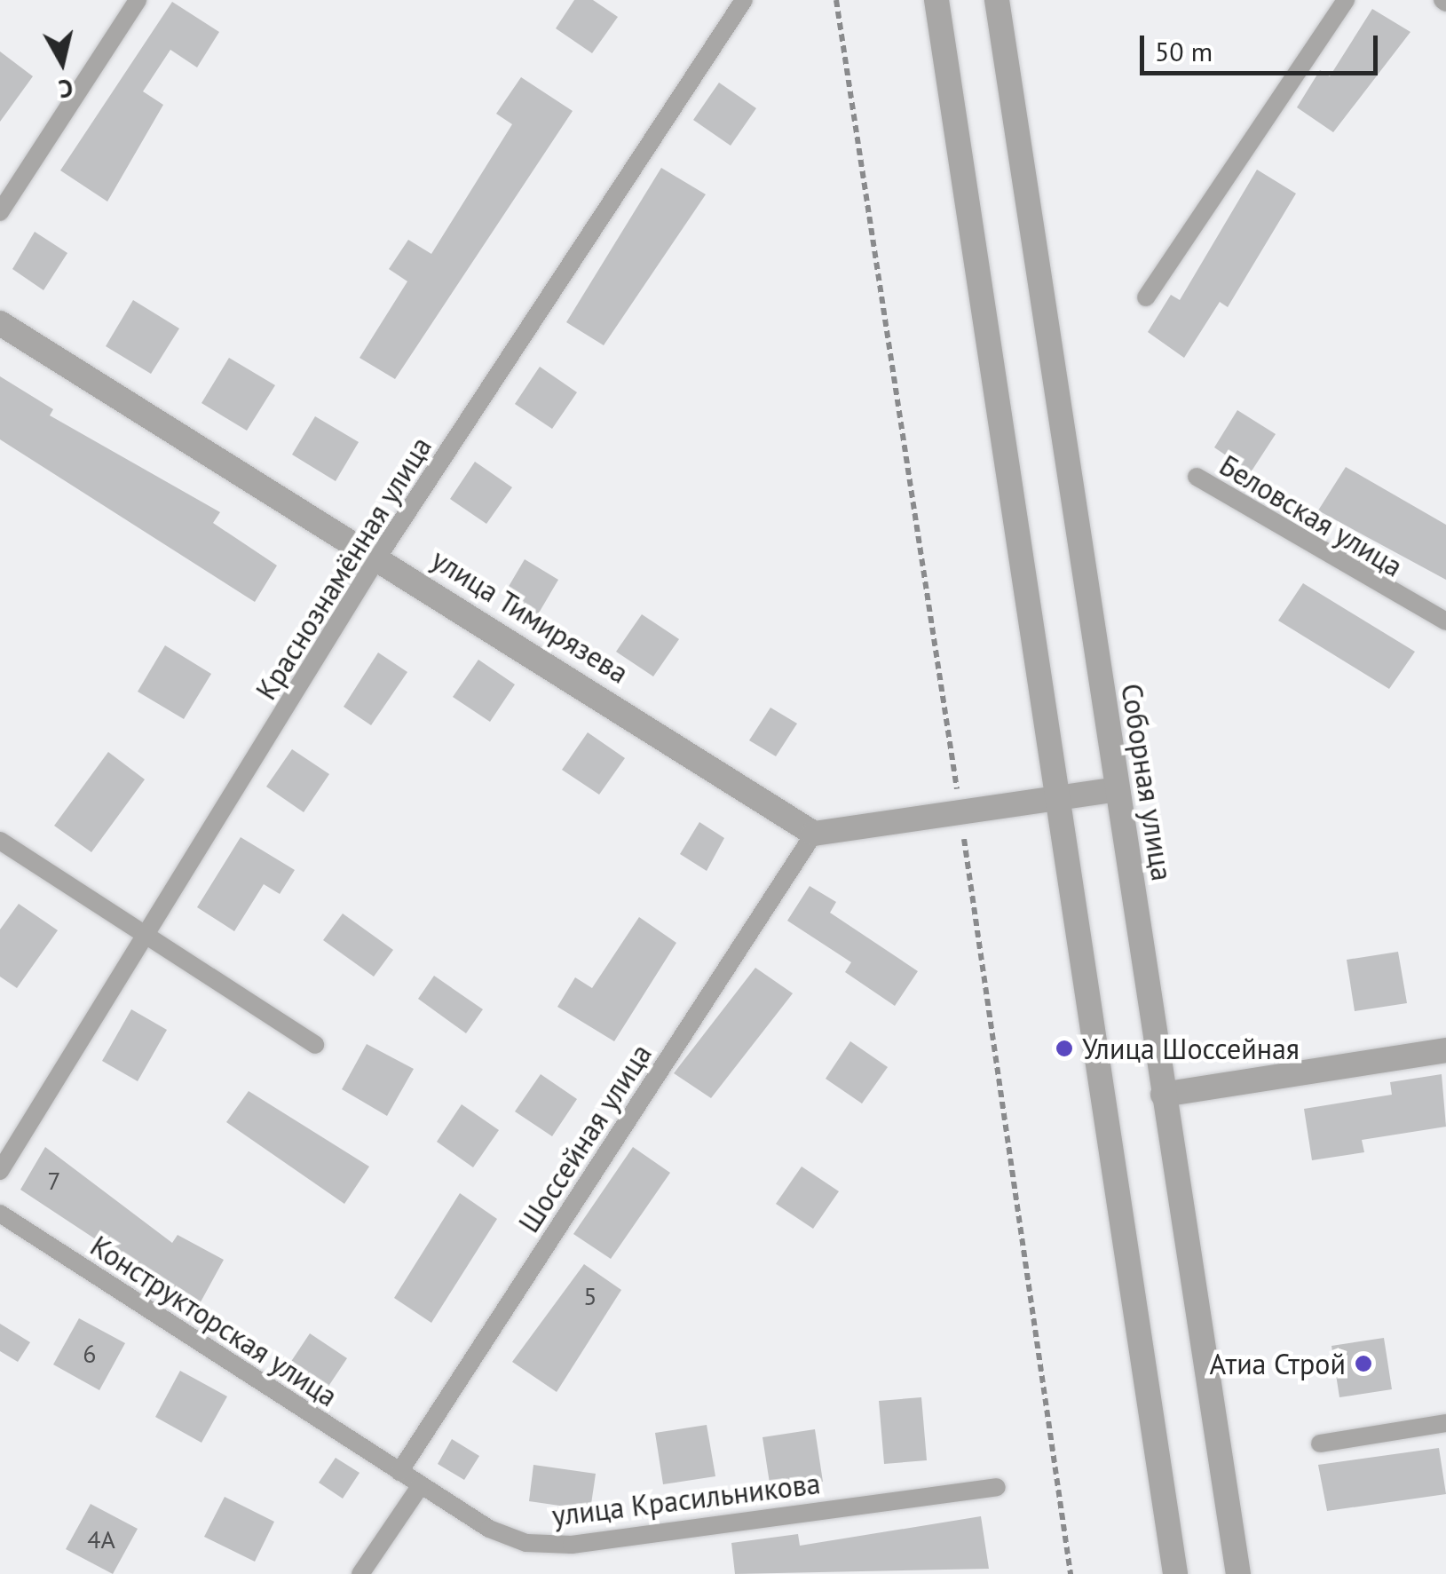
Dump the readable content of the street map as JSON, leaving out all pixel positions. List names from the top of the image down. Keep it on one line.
{"streets":{"street":["улица Тимирязева","Соборная улица"],"lane":["Беловская улица","Краснознамённая улица","Шоссейная улица","Конструкторская улица","улица Красильникова"]},"crossings":[["Краснознамённая улица","улица Тимирязева"],["улица Тимирязева","Шоссейная улица"],["Шоссейная улица","Конструкторская улица"],["Шоссейная улица","улица Красильникова"],["Конструкторская улица","улица Красильникова"]],"places":["Улица Шоссейная","Атиа Строй"],"house_numbers":["7","5","6","4А"],"scale_bar":"50 m","north":"bottom"}
